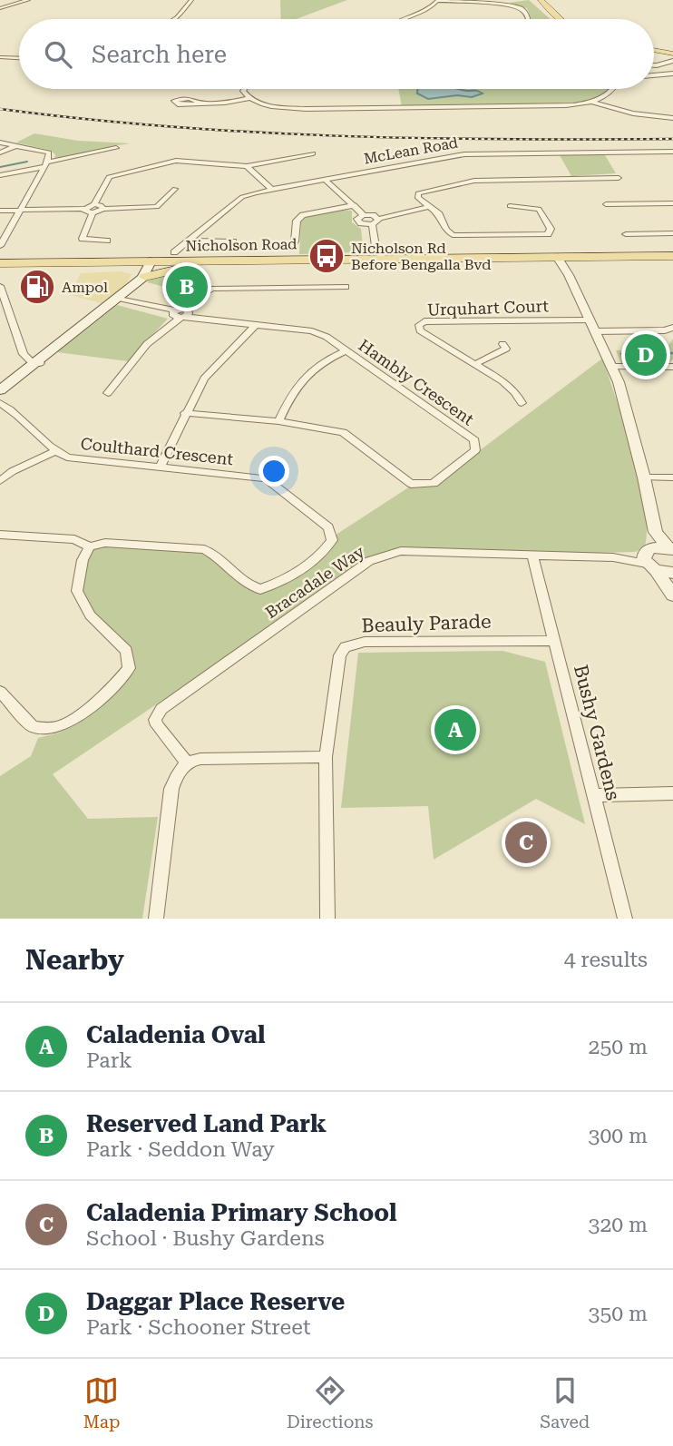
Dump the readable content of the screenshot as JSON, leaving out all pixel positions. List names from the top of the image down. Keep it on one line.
{"streets":{"main road":["Nicholson Road"],"street":["McLean Road","Urquhart Court","Hambly Crescent","Coulthard Crescent","Bracadale Way","Beauly Parade","Bushy Gardens"]},"crossings":[["Bracadale Way","Bushy Gardens"],["Beauly Parade","Bushy Gardens"]],"places":{"bus stop":["Nicholson Rd Before Bengalla Bvd"],"fuel station":["Ampol"]},"page":{"search":"Search here","pins":["B","D","A","C"],"heading":["Nearby","4 results"],"list":[{"mark":"A","name":"Caladenia Oval","note":"Park","value":"250 m"},{"mark":"B","name":"Reserved Land Park","note":"Park · Seddon Way","value":"300 m"},{"mark":"C","name":"Caladenia Primary School","note":"School · Bushy Gardens","value":"320 m"},{"mark":"D","name":"Daggar Place Reserve","note":"Park · Schooner Street","value":"350 m"}],"nav":["Map","Directions","Saved"]}}
